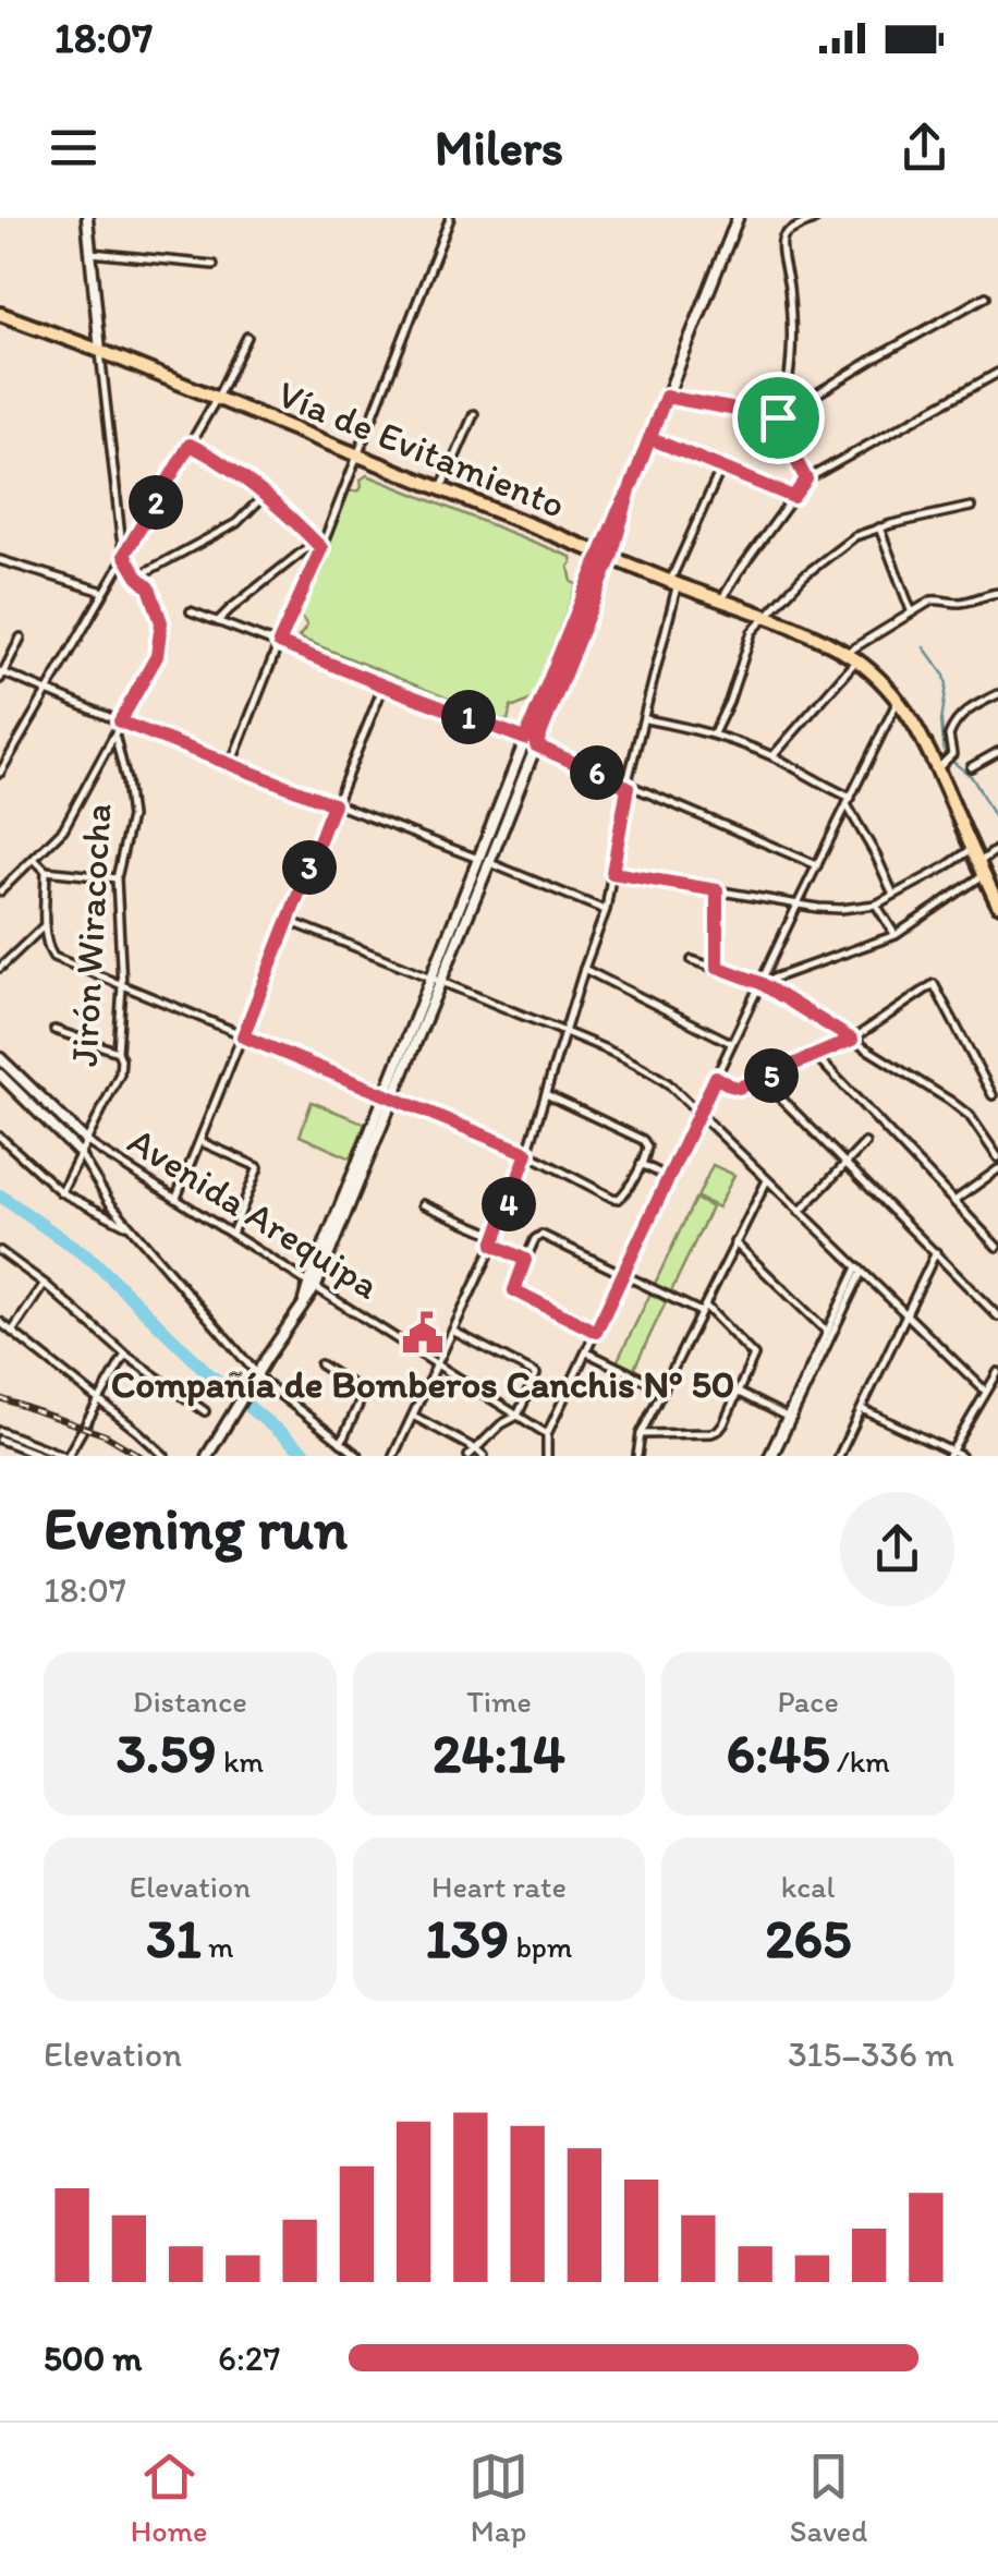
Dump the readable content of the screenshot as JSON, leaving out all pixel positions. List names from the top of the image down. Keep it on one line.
{"streets":{"highway":["Vía de Evitamiento"],"street":["Jirón Wiracocha","Avenida Arequipa"]},"crossings":[["Jirón Wiracocha","Avenida Arequipa"]],"places":{"public building":["Compañía de Bomberos Canchis Nº 50"]},"page":{"status":"18:07","header":"Milers","pins":["2","1","6","3","5","4"],"heading":["Evening run","18:07"],"stats":[["Distance","3.59 km"],["Time","24:14"],["Pace","6:45 /km"],["Elevation","31 m"],["Heart rate","139 bpm"],["kcal","265"]],"chart":["Elevation","315–336 m"],"list":[{"name":"500 m","note":"6:27"}],"tabs":["Home","Map","Saved"]}}
